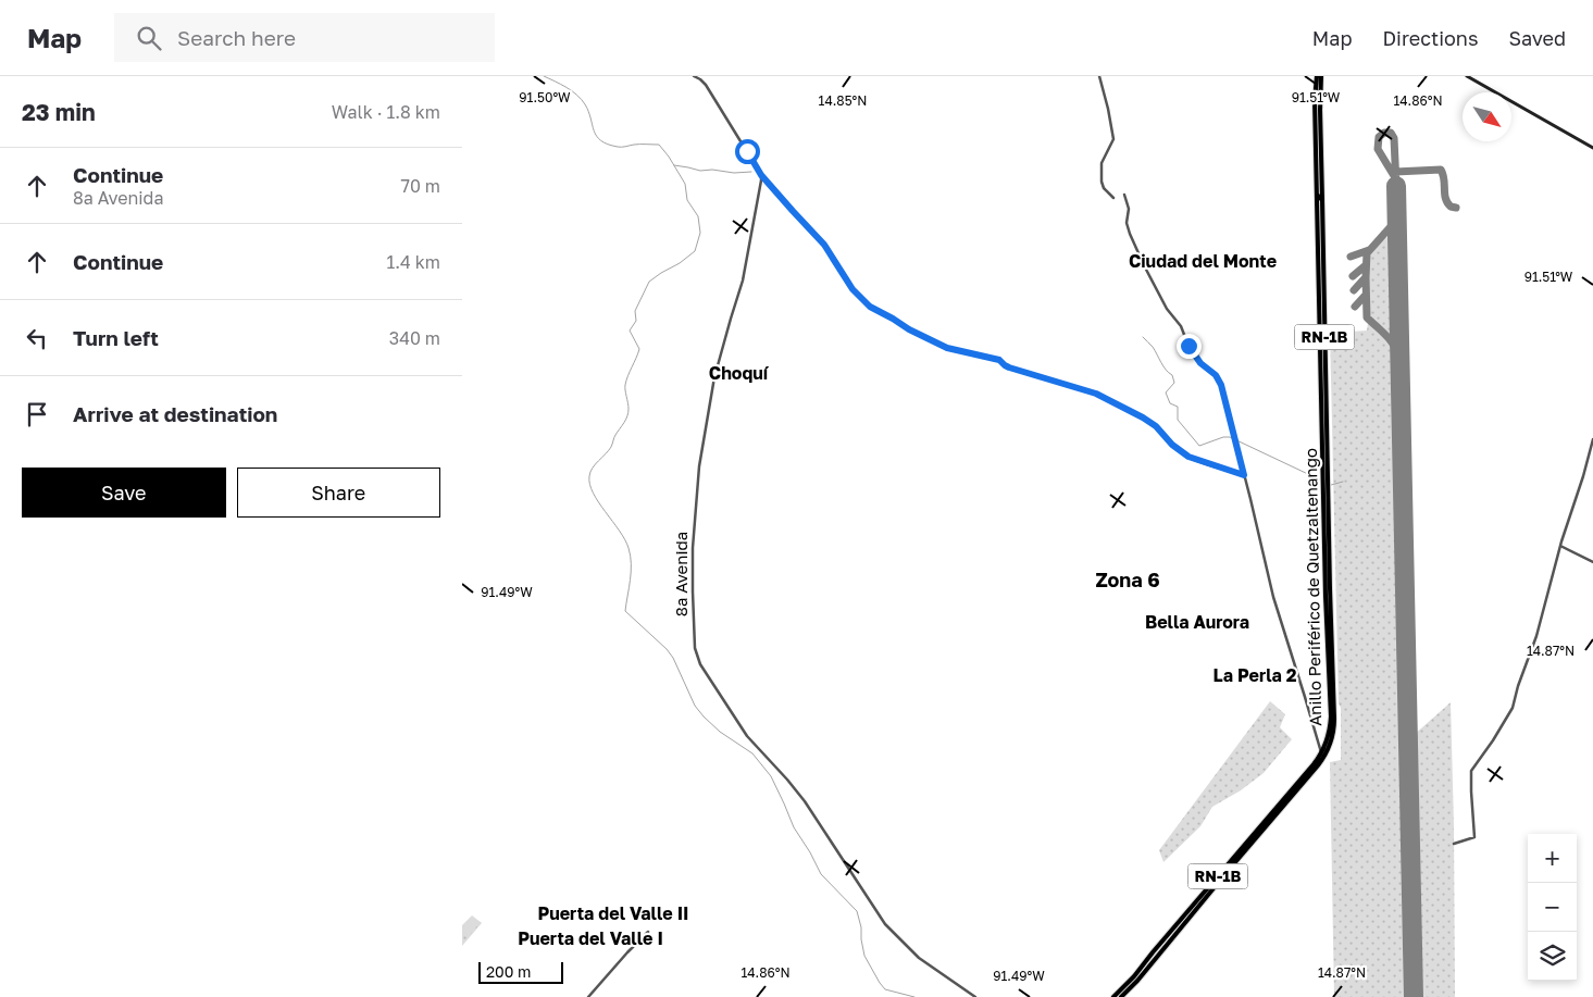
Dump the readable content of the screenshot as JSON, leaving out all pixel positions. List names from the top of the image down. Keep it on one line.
{"streets":{"highway":["RN-1B","Anillo Periférico de Quetzaltenango"],"street":["8a Avenida"]},"districts":["Ciudad del Monte","Choquí","Zona 6","Bella Aurora","La Perla 2","Puerta del Valle II","Puerta del Valle I"],"scale_bar":"200 m","north":"bottom right","page":{"header":"Map","search":"Search here","nav":["Map","Directions","Saved"],"heading":["23 min","Walk · 1.8 km"],"list":[["Continue","8a Avenida","70 m"],["Continue","1.4 km"],["Turn left","340 m"],"Arrive at destination"],"buttons":["Save","Share"],"map_buttons":["+","−"],"scale":"200 m"},"coordinates":["91.50°W","91.51°W","14.85°N","14.86°N","91.49°W","14.87°N"]}
